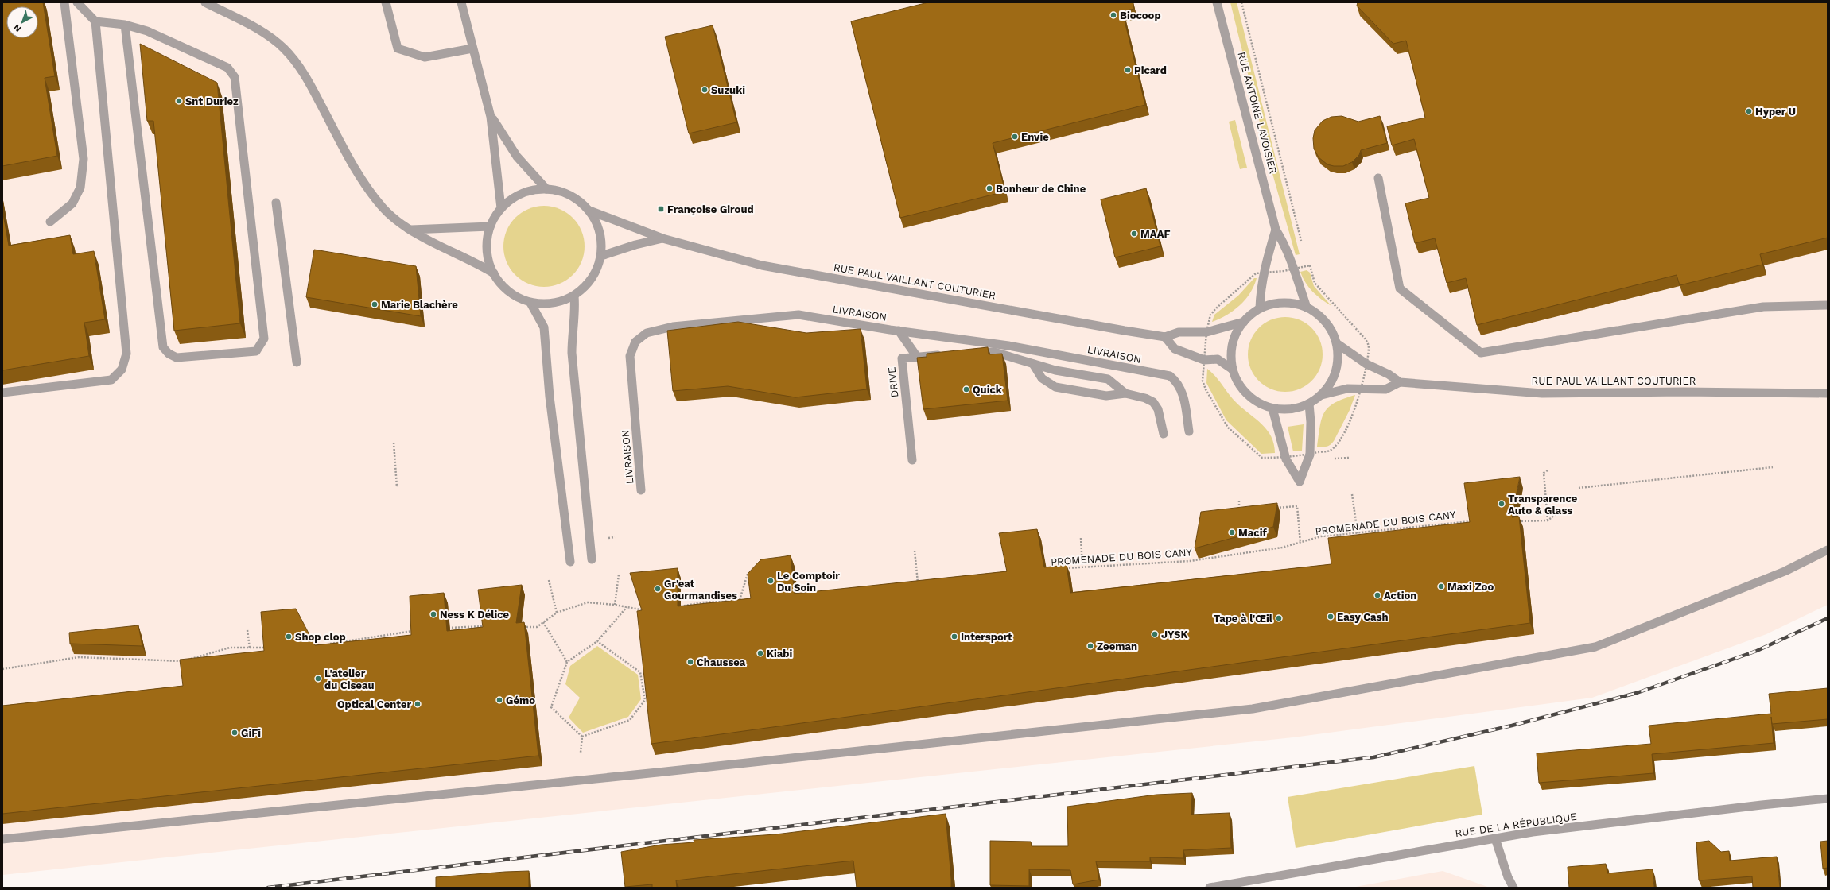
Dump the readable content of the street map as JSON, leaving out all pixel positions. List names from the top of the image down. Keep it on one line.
{"streets":{"street":["RUE ANTOINE LAVOISIER","RUE PAUL VAILLANT COUTURIER","LIVRAISON","DRIVE","RUE DE LA RÉPUBLIQUE"],"path":["PROMENADE DU BOIS CANY"]},"crossings":[["RUE ANTOINE LAVOISIER","RUE PAUL VAILLANT COUTURIER"]],"places":{"other":["Biocoop","Picard","Suzuki","Snt Duriez","Hyper U","Envie","Bonheur de Chine","MAAF","Marie Blachère","Quick","Transparence Auto & Glass","Macif","Le Comptoir Du Soin","Maxi Zoo","Gr'eat Gourmandises","Action","Ness K Délice","Easy Cash","Tape à l'Œil","JYSK","Shop clop","Intersport","Zeeman","Kiabi","Chaussea","L'atelier du Ciseau","Gémo","Optical Center","GiFi"],"transit":["Françoise Giroud"]},"north":"bottom left"}
